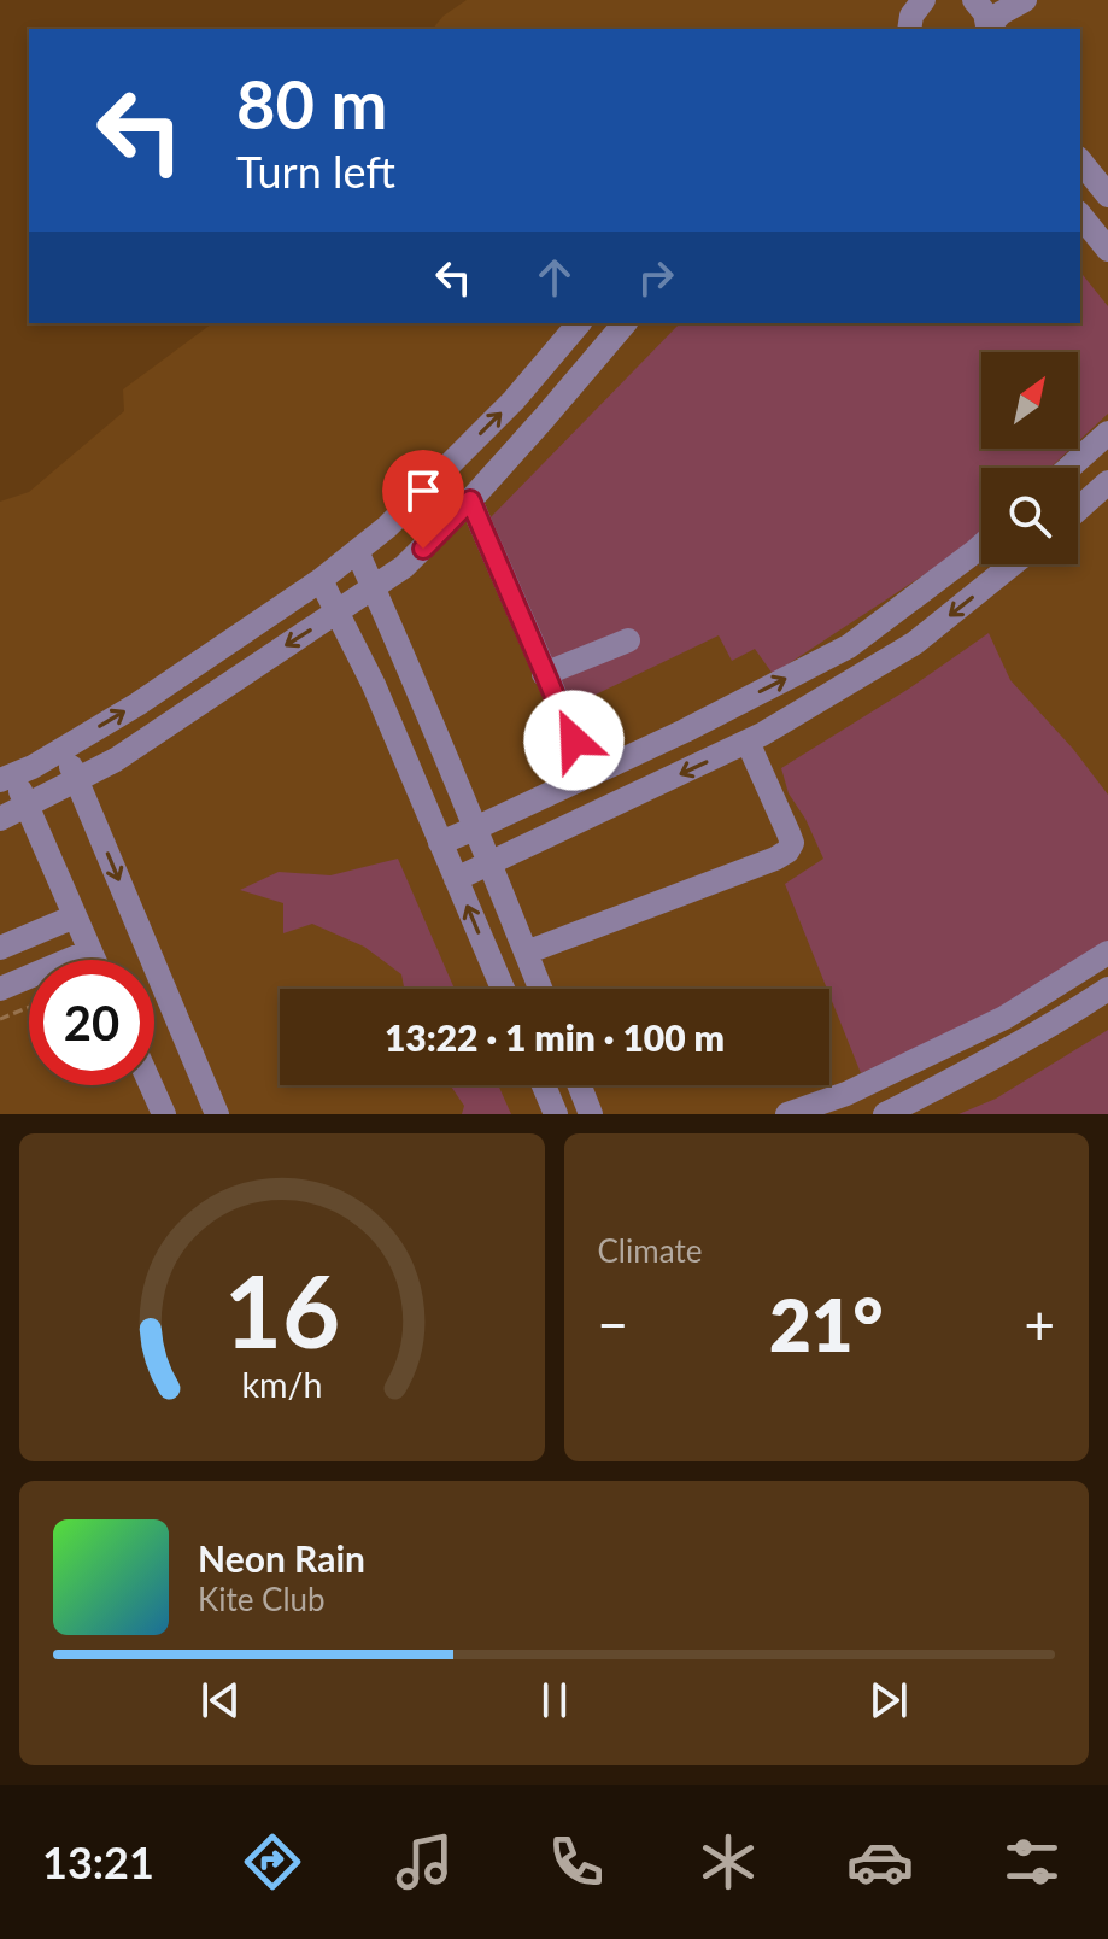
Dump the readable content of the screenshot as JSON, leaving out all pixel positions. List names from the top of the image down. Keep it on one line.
{"north":"top right","page":{"turn":["80 m","Turn left"],"limit":"20","trip":"13:22 · 1 min · 100 m","tile":"Climate","heat":["−","21°","+"],"song":["Neon Rain","Kite Club"],"tabs":"13:21","gauge":["16","km/h"]}}
